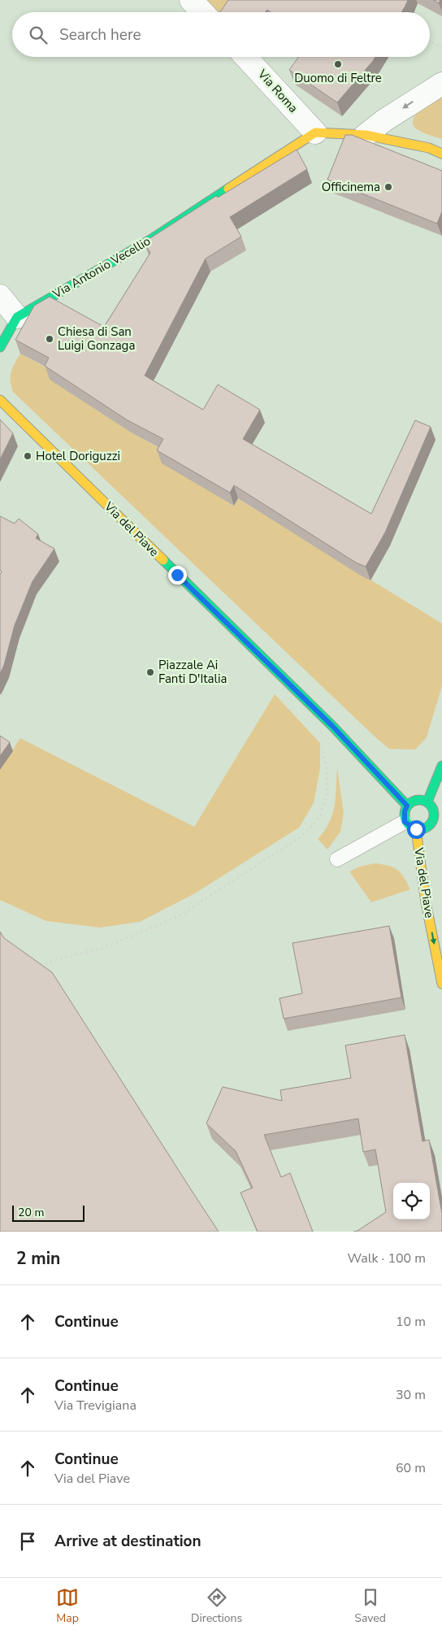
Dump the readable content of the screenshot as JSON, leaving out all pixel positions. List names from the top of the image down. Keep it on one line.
{"streets":{"street":["Via Roma","Via Antonio Vecellio","Via del Piave"]},"crossings":[["Via Roma","Via Antonio Vecellio"]],"places":["Duomo di Feltre","Officinema","Chiesa di San Luigi Gonzaga","Hotel Doriguzzi","Piazzale Ai Fanti D'Italia"],"scale_bar":"20 m","page":{"search":"Search here","scale":"20 m","heading":["2 min","Walk · 100 m"],"list":[["Continue","10 m"],["Continue","Via Trevigiana","30 m"],["Continue","Via del Piave","60 m"],"Arrive at destination"],"nav":["Map","Directions","Saved"]}}
